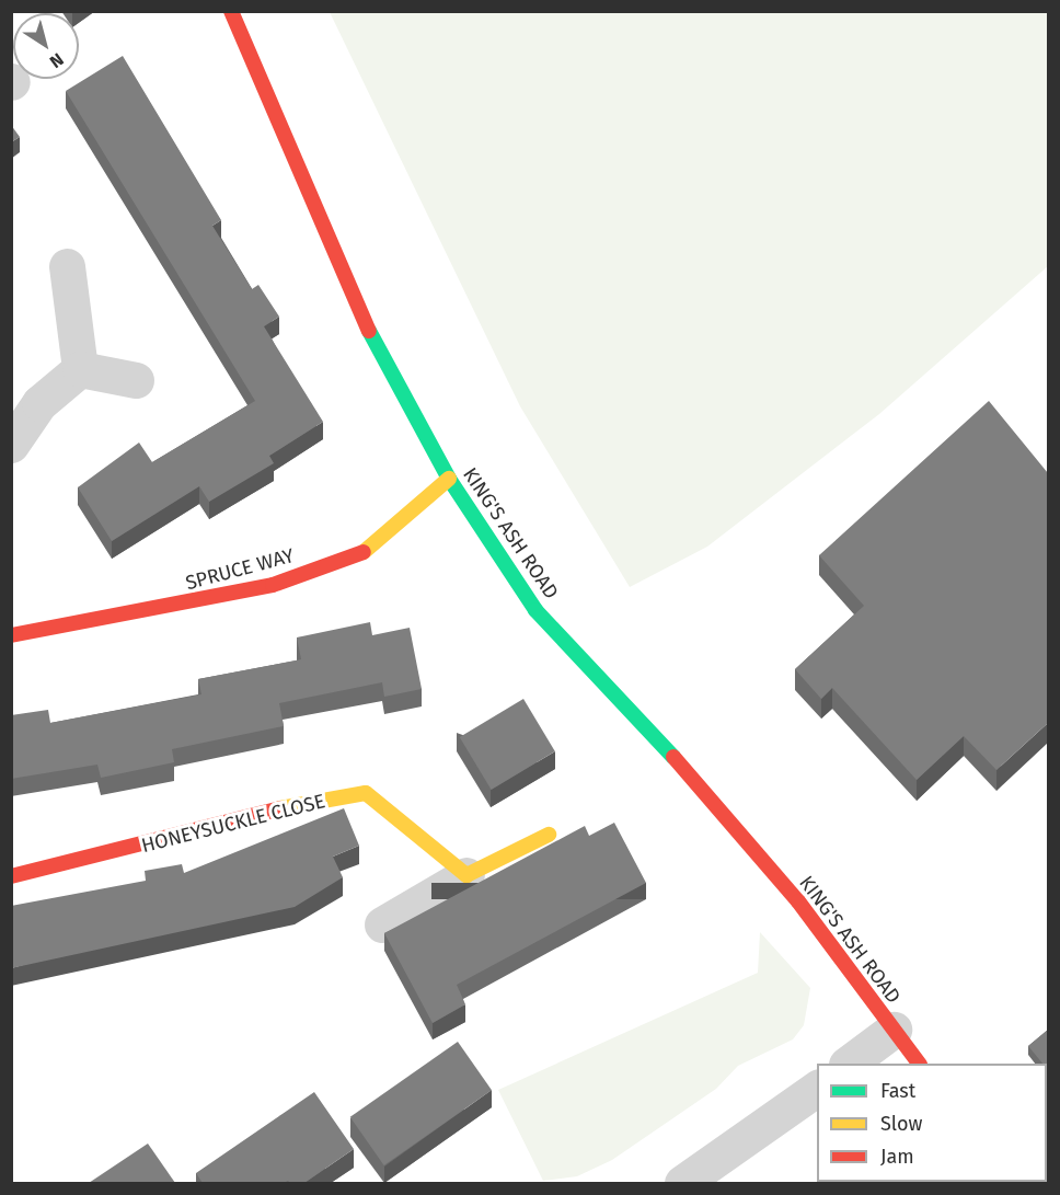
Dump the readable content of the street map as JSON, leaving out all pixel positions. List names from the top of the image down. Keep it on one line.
{"streets":{"main road":["KING'S ASH ROAD","SPRUCE WAY","HONEYSUCKLE CLOSE"]},"crossings":[["KING'S ASH ROAD","SPRUCE WAY"]],"legend":["Fast","Slow","Jam"],"north":"bottom right"}
